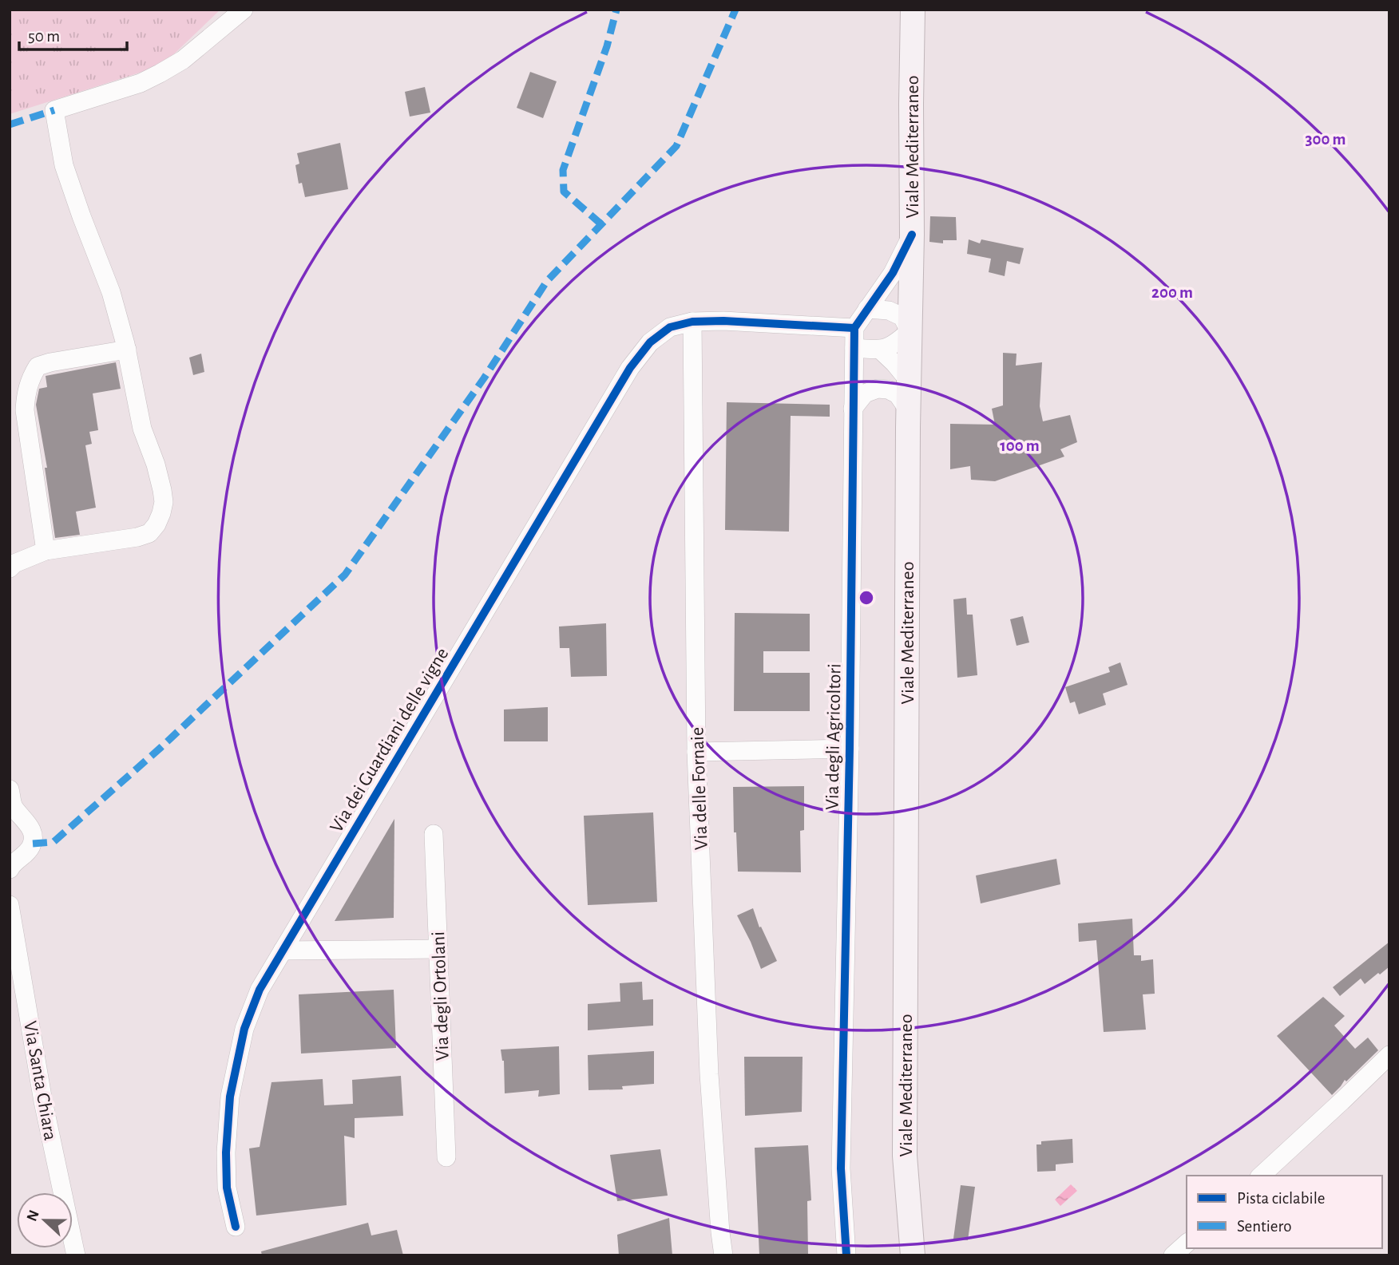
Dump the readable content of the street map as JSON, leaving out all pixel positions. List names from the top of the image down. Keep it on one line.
{"streets":{"main road":["Viale Mediterraneo"],"street":["Via degli Agricoltori","Via dei Guardiani delle vigne","Via delle Fornaie","Via degli Ortolani","Via Santa Chiara"]},"crossings":[["Viale Mediterraneo","Via degli Agricoltori"],["Viale Mediterraneo","Via dei Guardiani delle vigne"],["Via degli Agricoltori","Via dei Guardiani delle vigne"],["Via dei Guardiani delle vigne","Via delle Fornaie"]],"legend":["Pista ciclabile","Sentiero"],"scale_bar":"50 m","north":"left","rings":["300 m","200 m","100 m"]}
